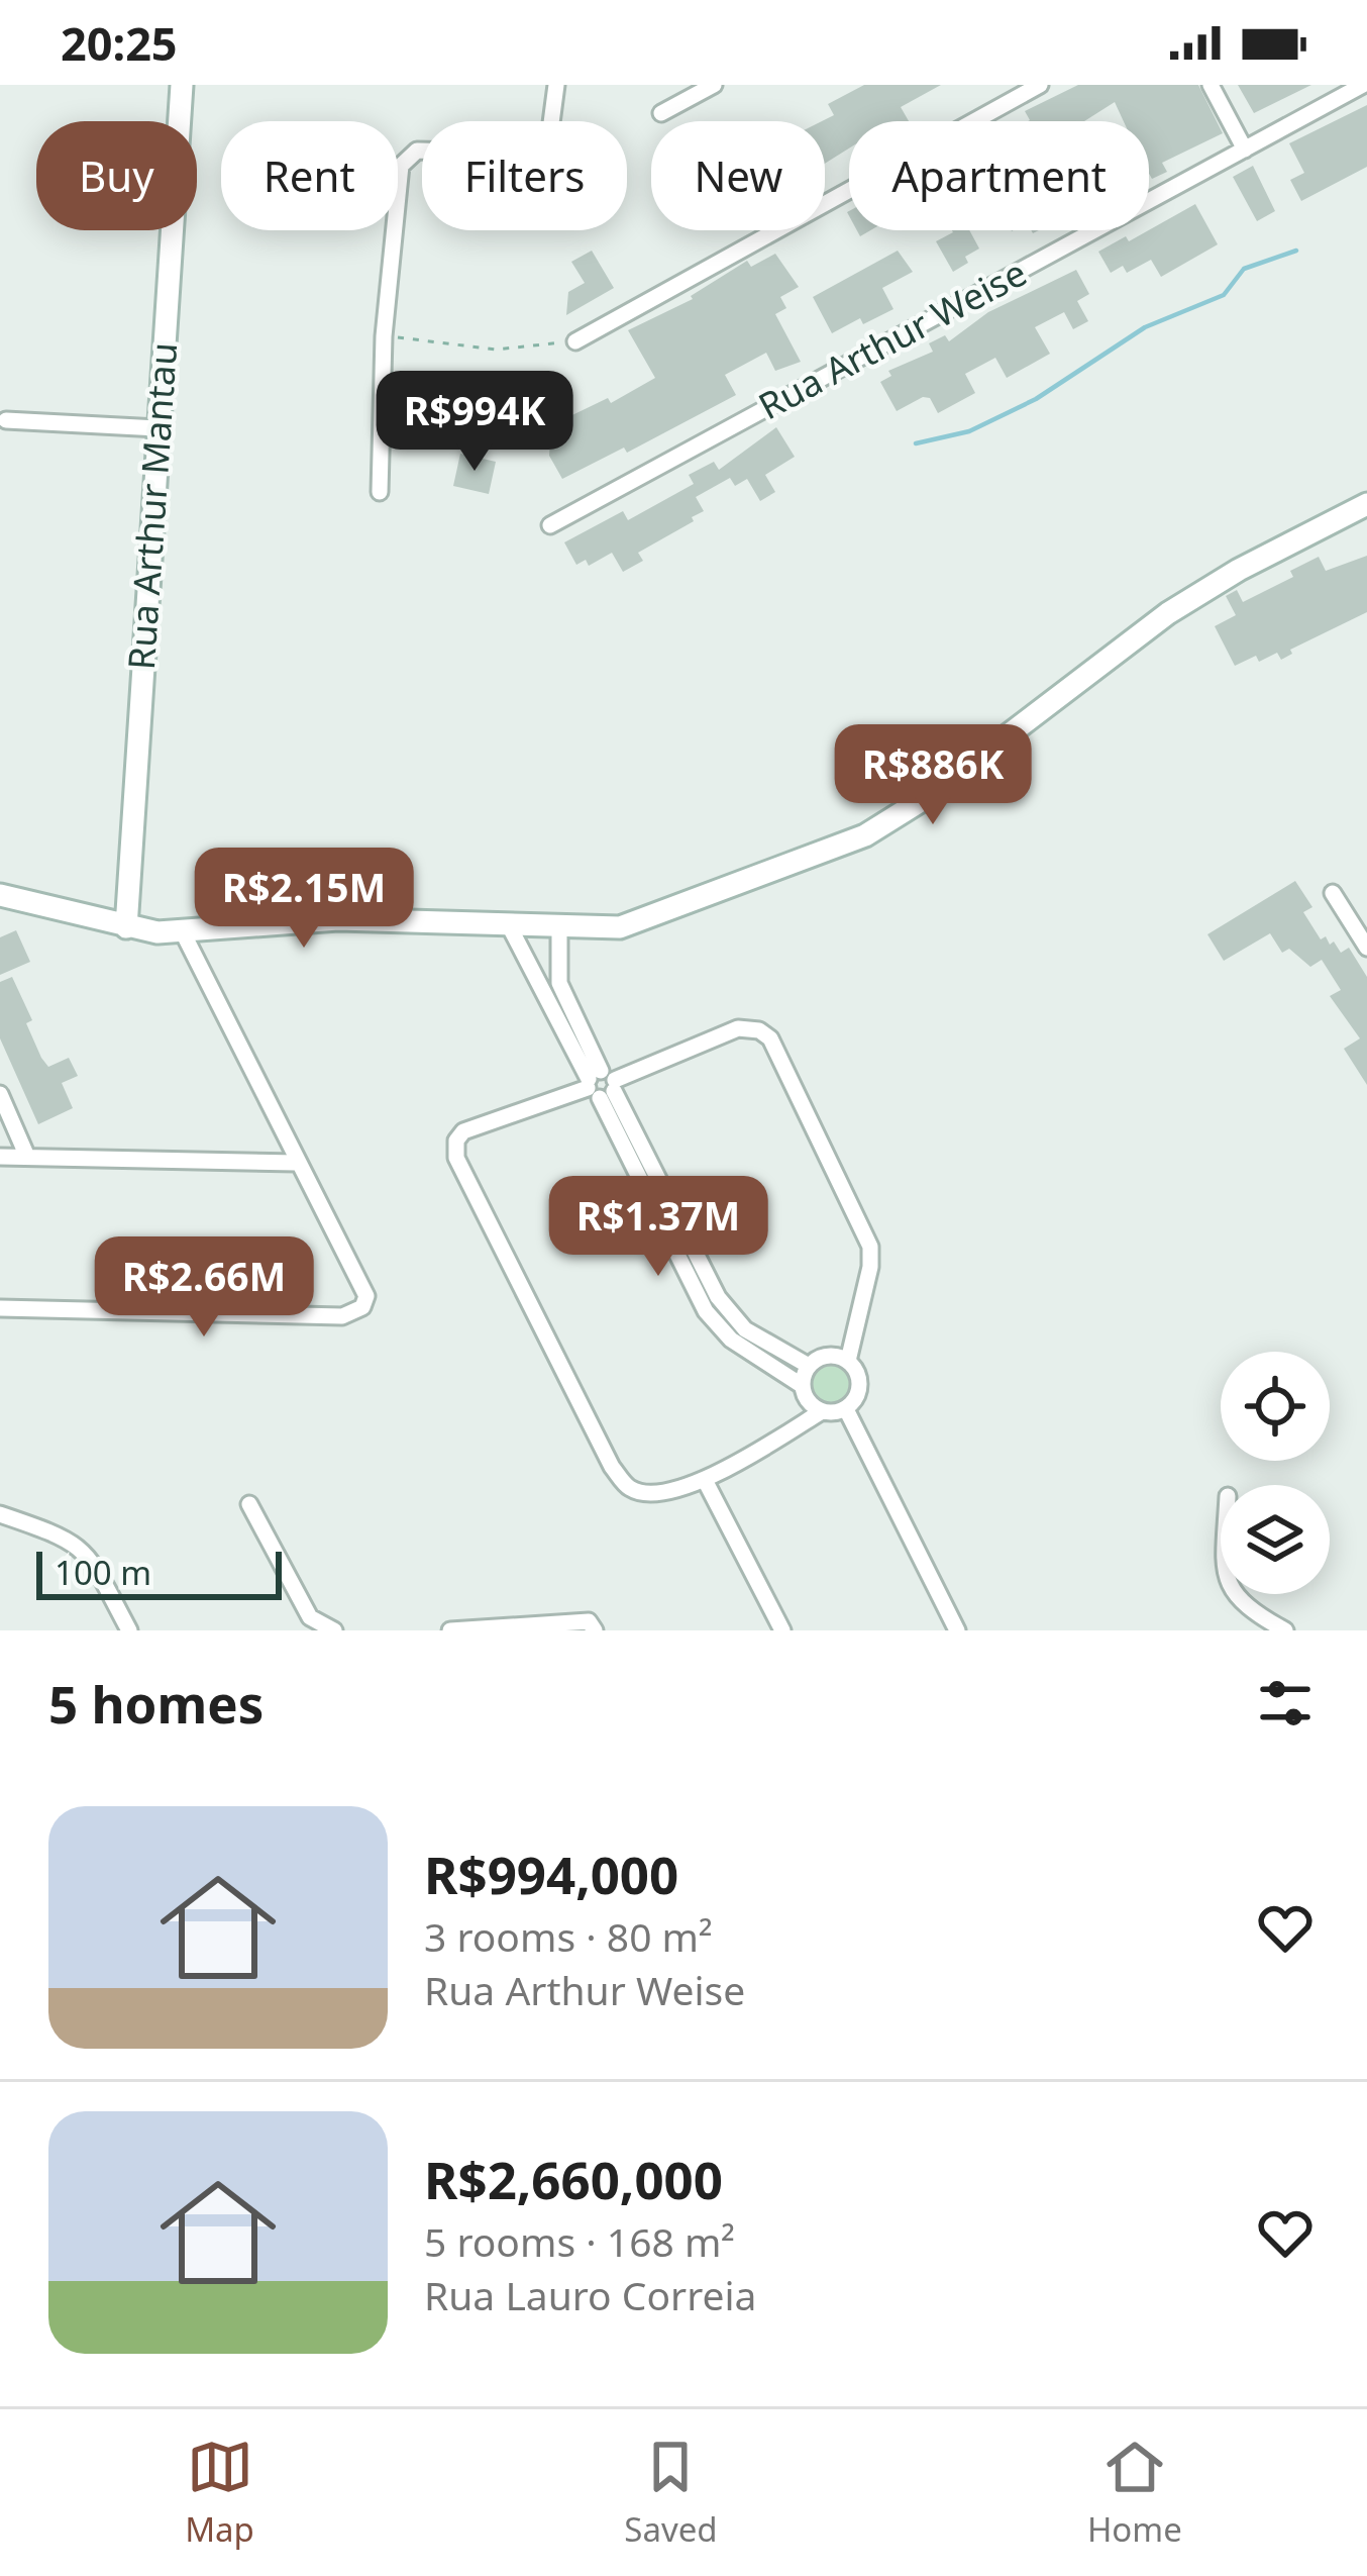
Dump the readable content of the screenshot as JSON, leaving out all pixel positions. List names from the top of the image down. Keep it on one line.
{"streets":{"street":["Rua Arthur Weise","Rua Arthur Mantau"]},"scale_bar":"100 m","page":{"status":"20:25","chip":["Buy","Rent","Filters","New","Apartment"],"price":["R$994K","R$886K","R$2.15M","R$1.37M","R$2.66M"],"scale":"100 m","heading":"5 homes","list":[{"name":"R$994,000","note":"3 rooms · 80 m² · Rua Arthur Weise"},{"name":"R$2,660,000","note":"5 rooms · 168 m² · Rua Lauro Correia"}],"tabs":["Map","Saved","Home"]}}
